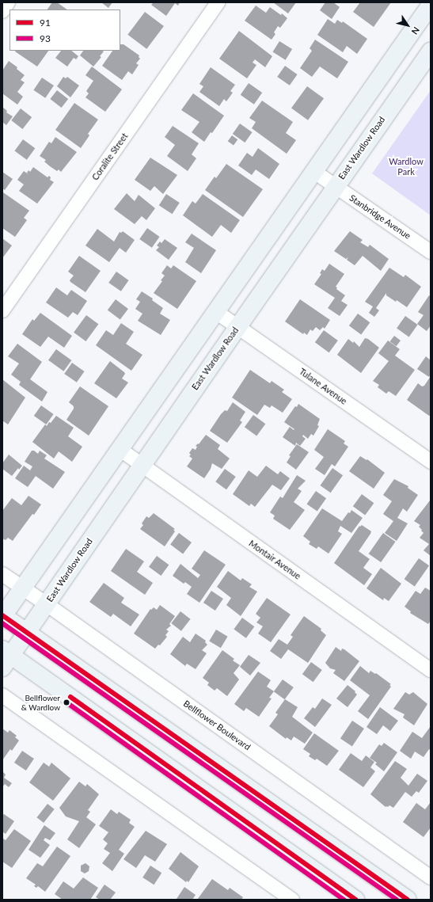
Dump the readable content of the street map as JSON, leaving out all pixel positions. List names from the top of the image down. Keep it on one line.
{"streets":{"main road":["East Wardlow Road"],"street":["Coralite Street","Stanbridge Avenue","Tulane Avenue","Montair Avenue","Bellflower Boulevard"]},"crossings":[["East Wardlow Road","Stanbridge Avenue"],["East Wardlow Road","Tulane Avenue"],["East Wardlow Road","Montair Avenue"],["East Wardlow Road","Bellflower Boulevard"]],"parks":["Wardlow Park"],"places":["Bellflower & Wardlow"],"lines":["transit line 91","transit line 93"],"legend":["91","93"],"north":"bottom right"}
